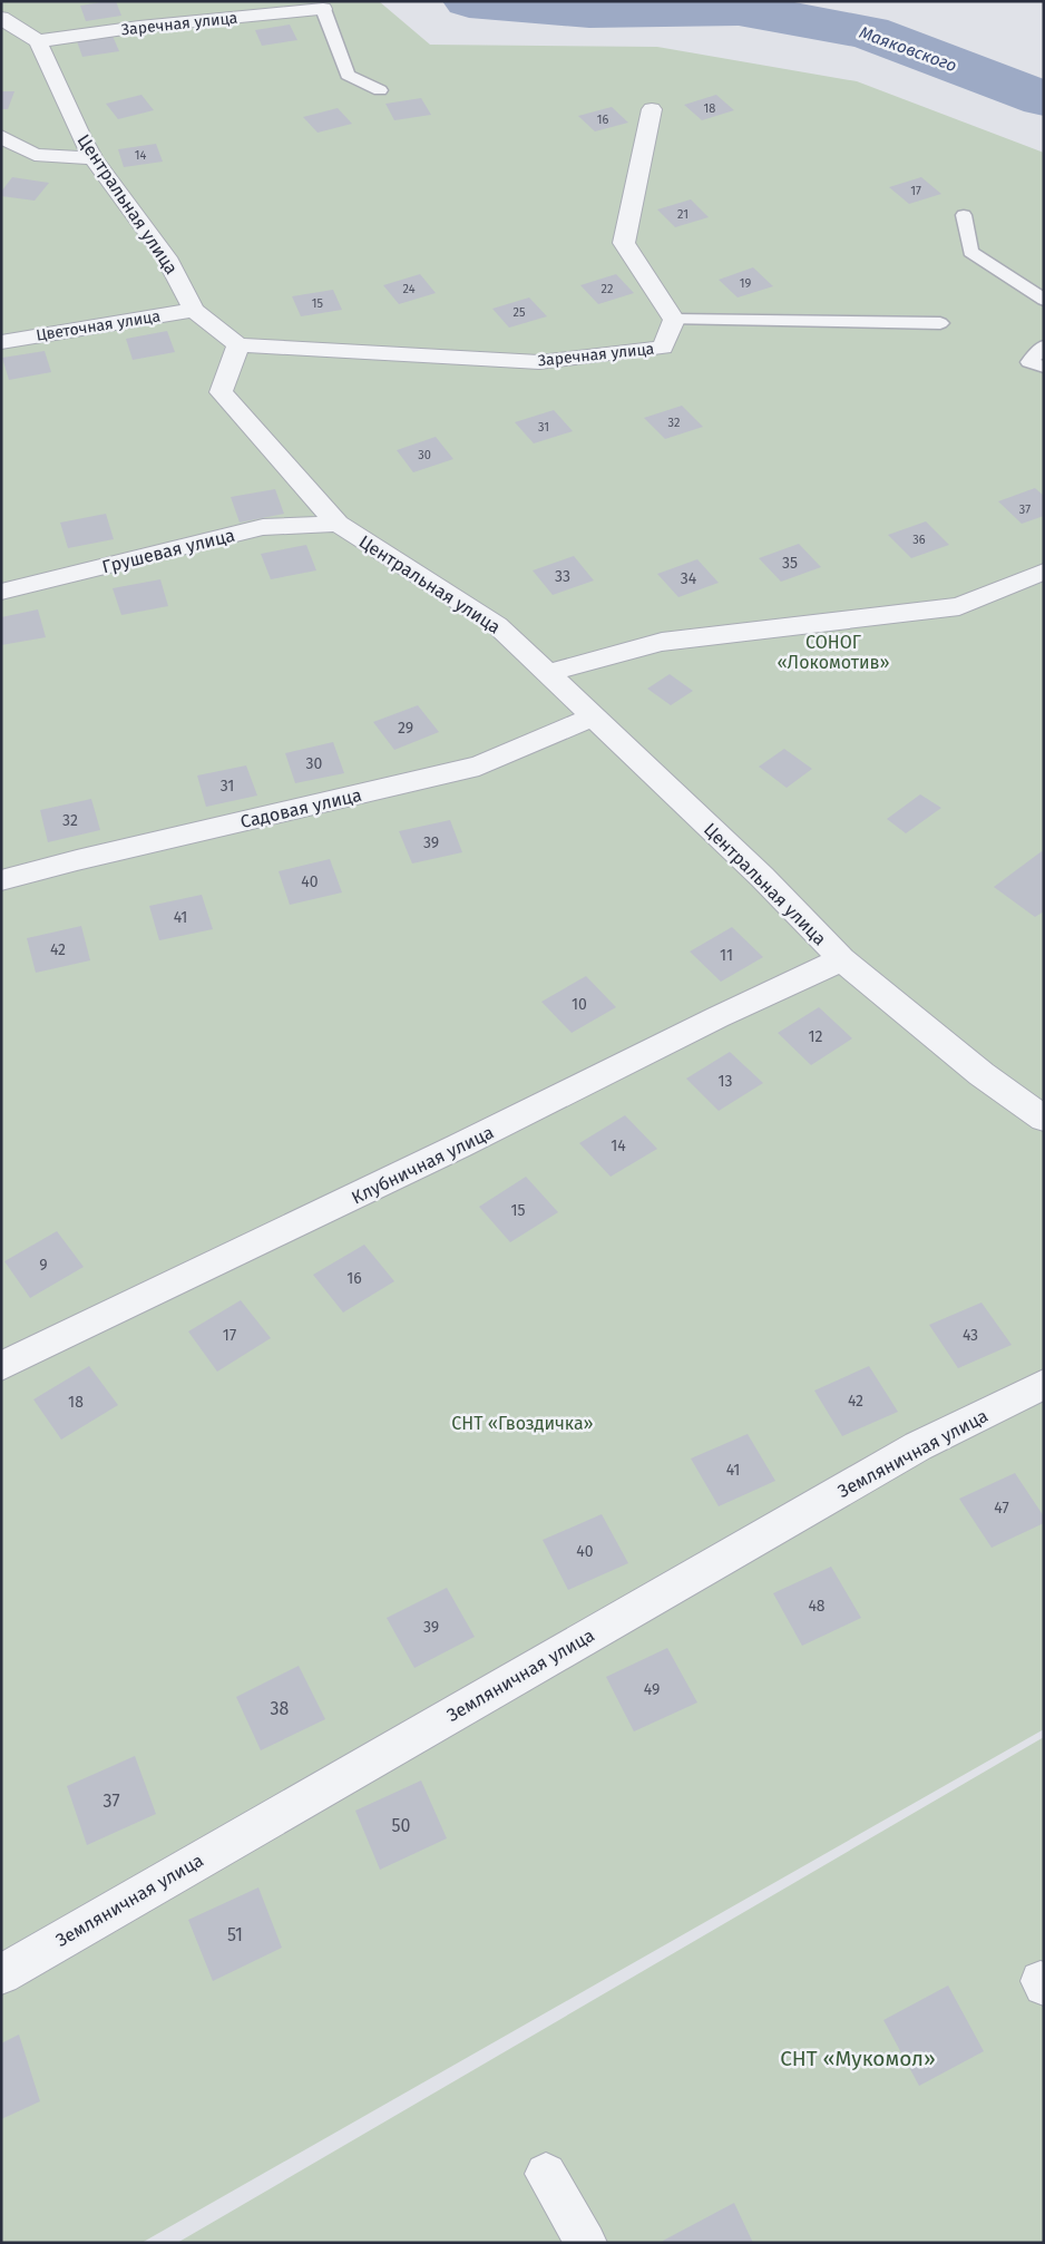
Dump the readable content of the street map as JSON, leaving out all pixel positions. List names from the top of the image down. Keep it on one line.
{"streets":{"street":["Заречная улица","Центральная улица","Цветочная улица","Грушевая улица","Садовая улица","Клубничная улица","Земляничная улица"]},"crossings":[["Заречная улица","Центральная улица"],["Центральная улица","Цветочная улица"],["Центральная улица","Грушевая улица"],["Центральная улица","Садовая улица"],["Центральная улица","Клубничная улица"]],"water":["Маяковского"],"parks":["СОНОГ «Локомотив»","СНТ «Гвоздичка»","СНТ «Мукомол»"],"house_numbers":["18","16","14","17","21","19","24","22","15","25","32","31","30","37","36","35","33","34","29","30","31","32","39","40","41","42","11","10","12","13","14","15","9","16","17","43","42","18","41","47","40","48","39","49","38","37","50","51"]}
